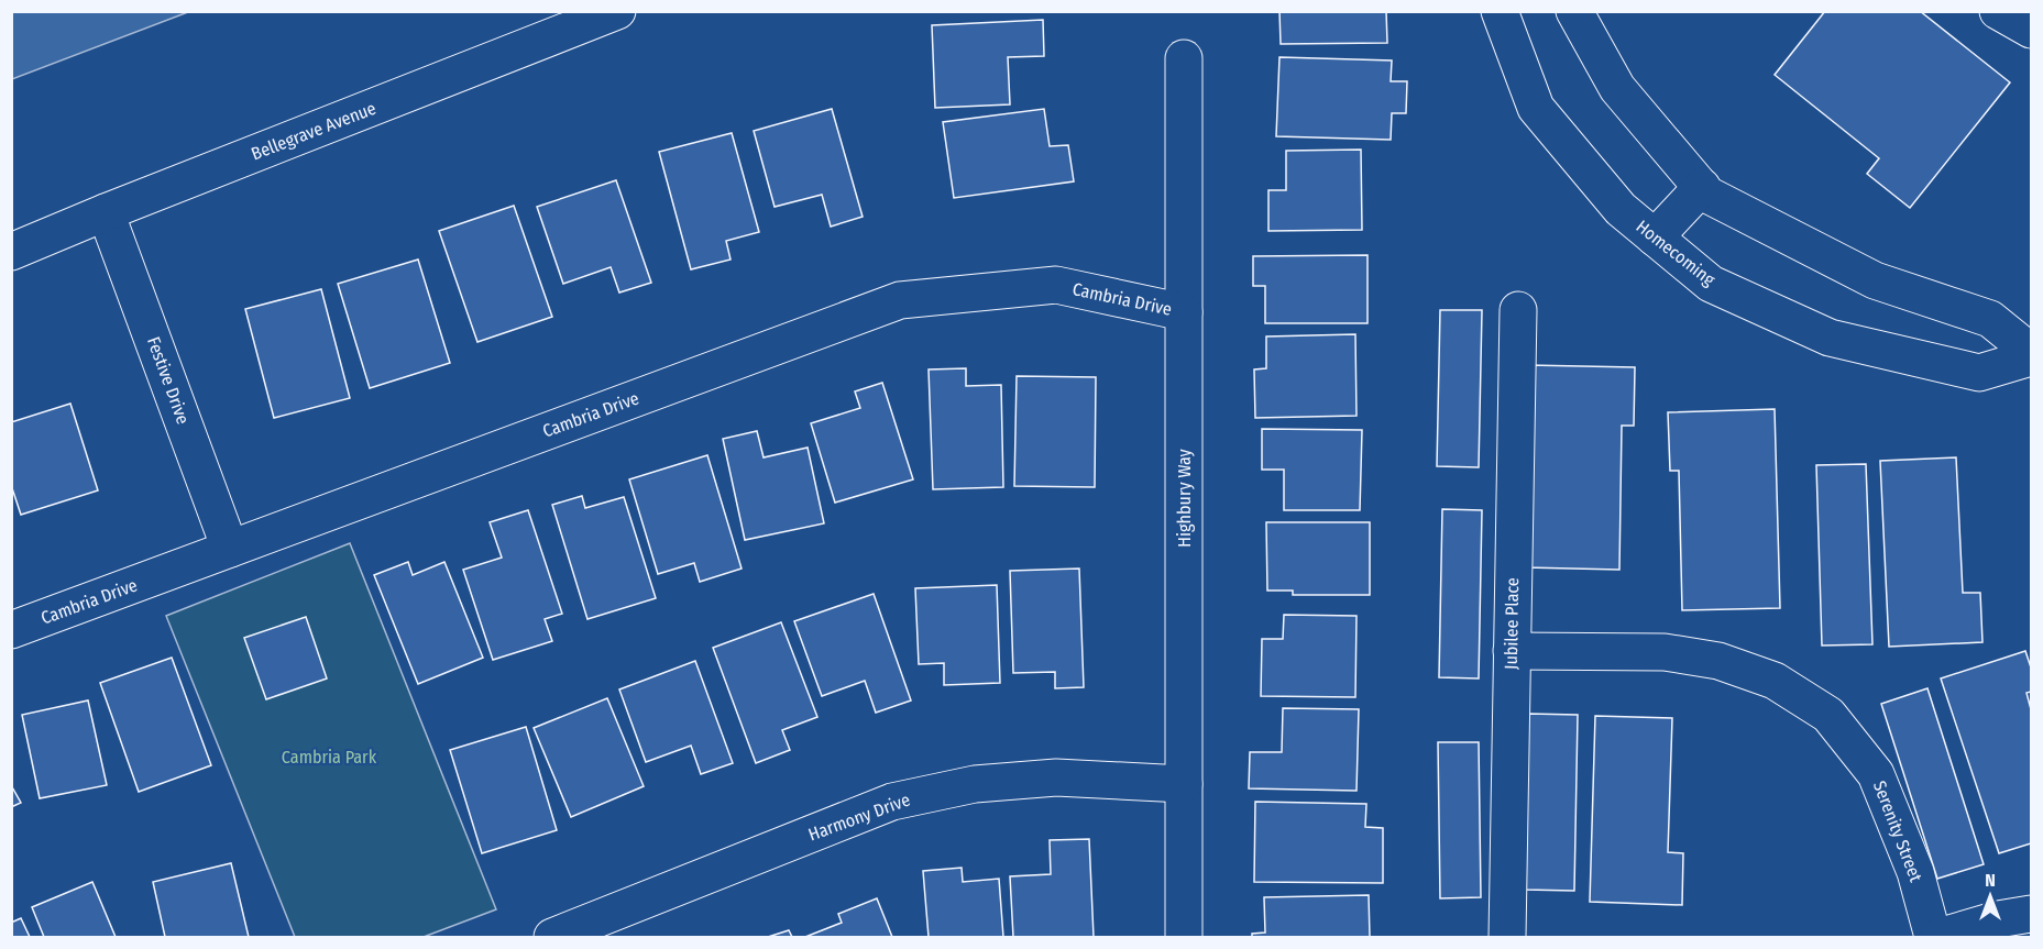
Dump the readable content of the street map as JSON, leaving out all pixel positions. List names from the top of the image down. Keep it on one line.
{"streets":{"street":["Bellegrave Avenue","Homecoming","Cambria Drive","Festive Drive","Highbury Way","Jubilee Place","Harmony Drive","Serenity Street"]},"crossings":[["Bellegrave Avenue","Festive Drive"],["Cambria Drive","Festive Drive"],["Cambria Drive","Highbury Way"],["Highbury Way","Harmony Drive"],["Jubilee Place","Serenity Street"]],"parks":["Cambria Park"],"north":"top"}
